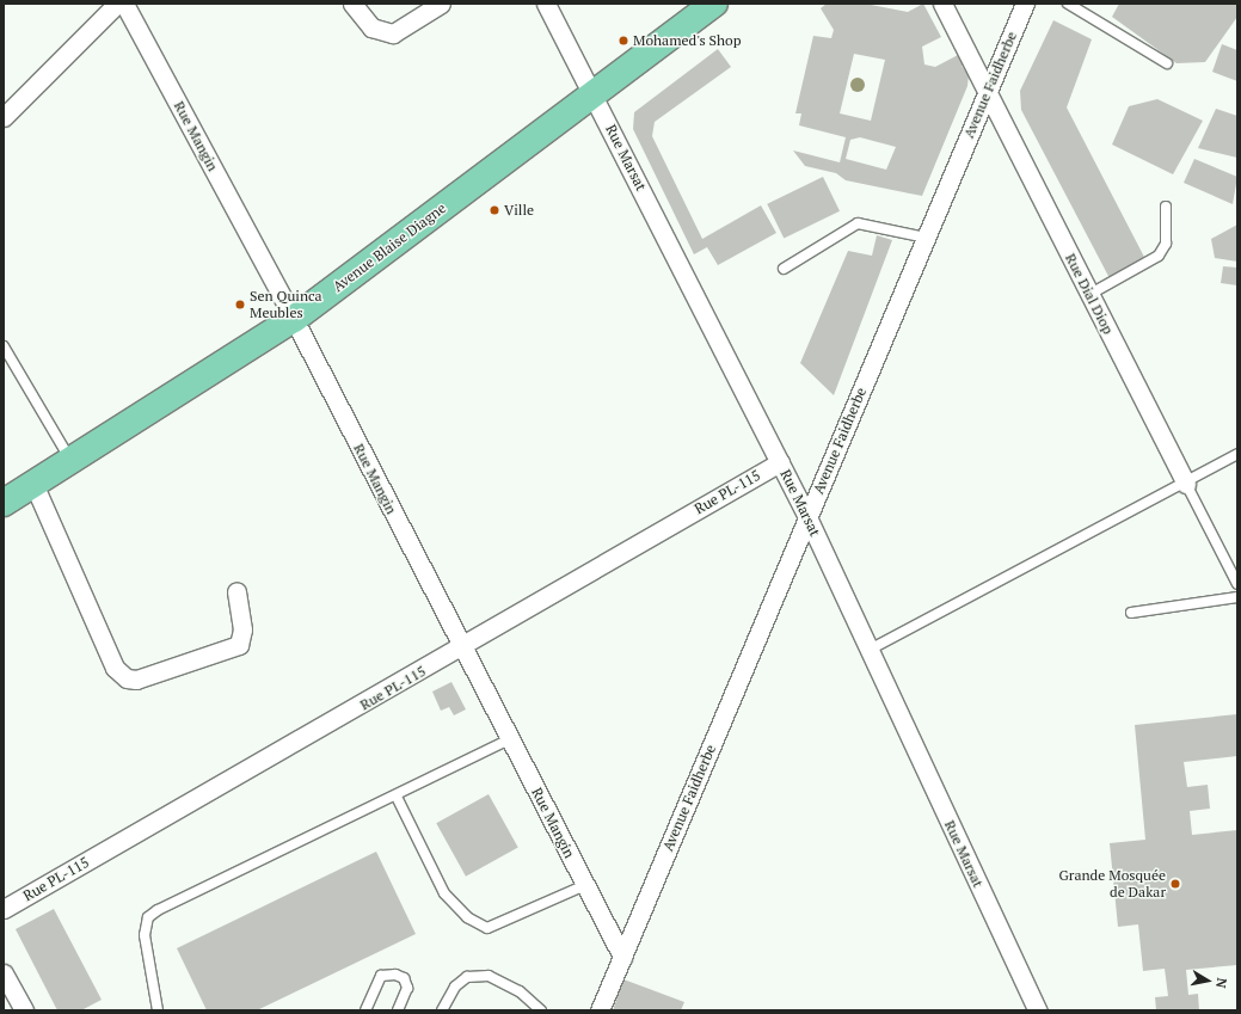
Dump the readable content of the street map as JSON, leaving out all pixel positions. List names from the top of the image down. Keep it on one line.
{"streets":{"main road":["Avenue Blaise Diagne"],"street":["Avenue Faidherbe","Rue Mangin","Rue Marsat","Rue Dial Diop","Rue PL-115"]},"crossings":[["Avenue Faidherbe","Rue Mangin"],["Avenue Faidherbe","Rue Marsat"],["Avenue Faidherbe","Rue Dial Diop"],["Rue Mangin","Avenue Blaise Diagne"],["Rue Mangin","Rue PL-115"],["Rue Marsat","Avenue Blaise Diagne"],["Rue Marsat","Rue PL-115"]],"places":["Mohamed's Shop","Ville","Sen Quinca Meubles","Grande Mosquée de Dakar"],"north":"right"}
